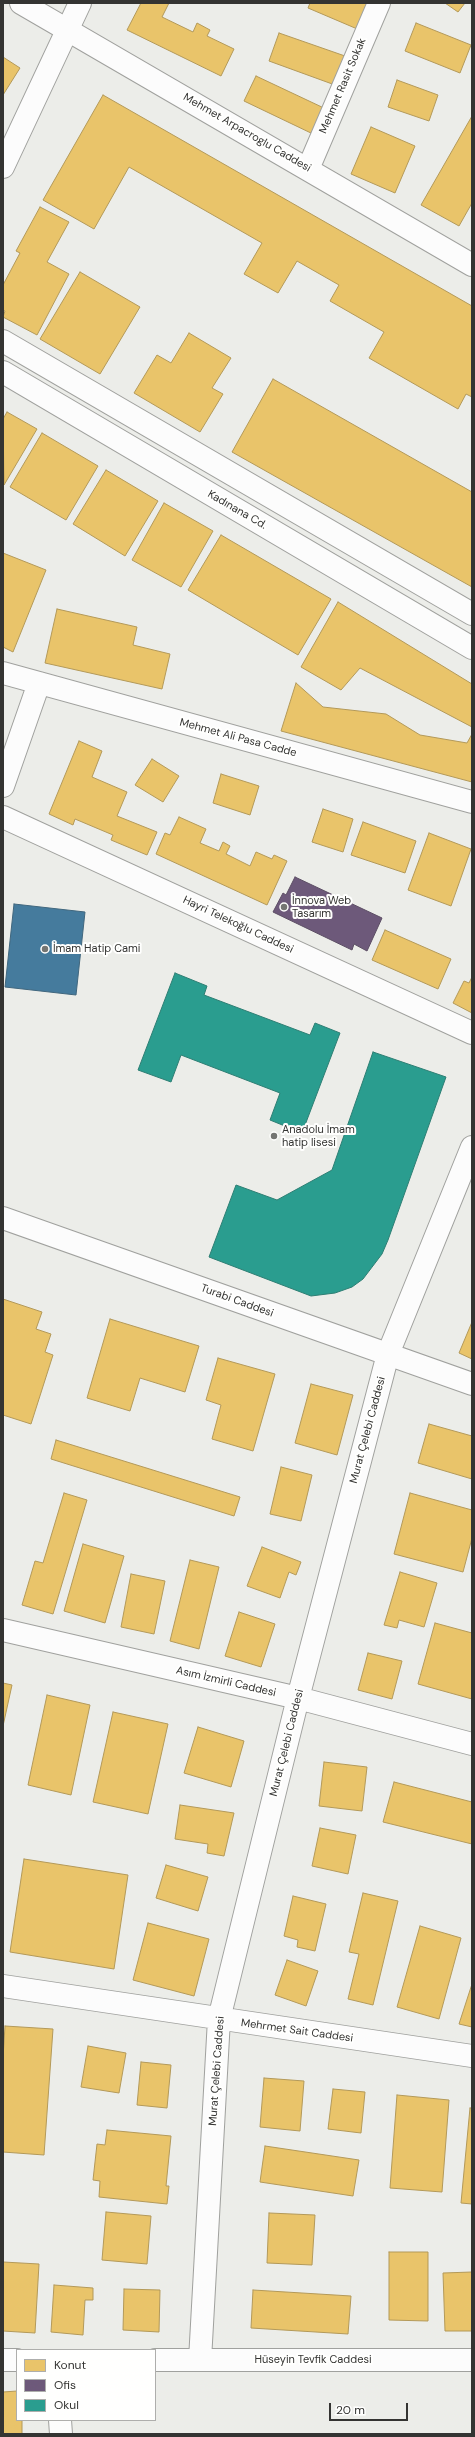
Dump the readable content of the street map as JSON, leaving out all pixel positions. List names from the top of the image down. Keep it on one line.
{"streets":{"street":["Mehmet Rasit Sokak","Mehmet Arpacroglu Caddesi","Kadınana Cd.","Mehmet Ali Pasa Cadde","Hayri Telekoğlu Caddesi","Turabi Caddesi","Murat Çelebi Caddesi","Asım İzmirli Caddesi","Mehrmet Sait Caddesi","Hüseyin Tevfik Caddesi"]},"crossings":[["Mehmet Rasit Sokak","Mehmet Arpacroglu Caddesi"],["Turabi Caddesi","Murat Çelebi Caddesi"],["Murat Çelebi Caddesi","Asım İzmirli Caddesi"],["Murat Çelebi Caddesi","Mehrmet Sait Caddesi"],["Murat Çelebi Caddesi","Hüseyin Tevfik Caddesi"]],"places":["İnnova Web Tasarım","İmam Hatip Cami","Anadolu İmam hatip lisesi"],"legend":["Konut","Ofis","Okul"],"scale_bar":"20 m"}
